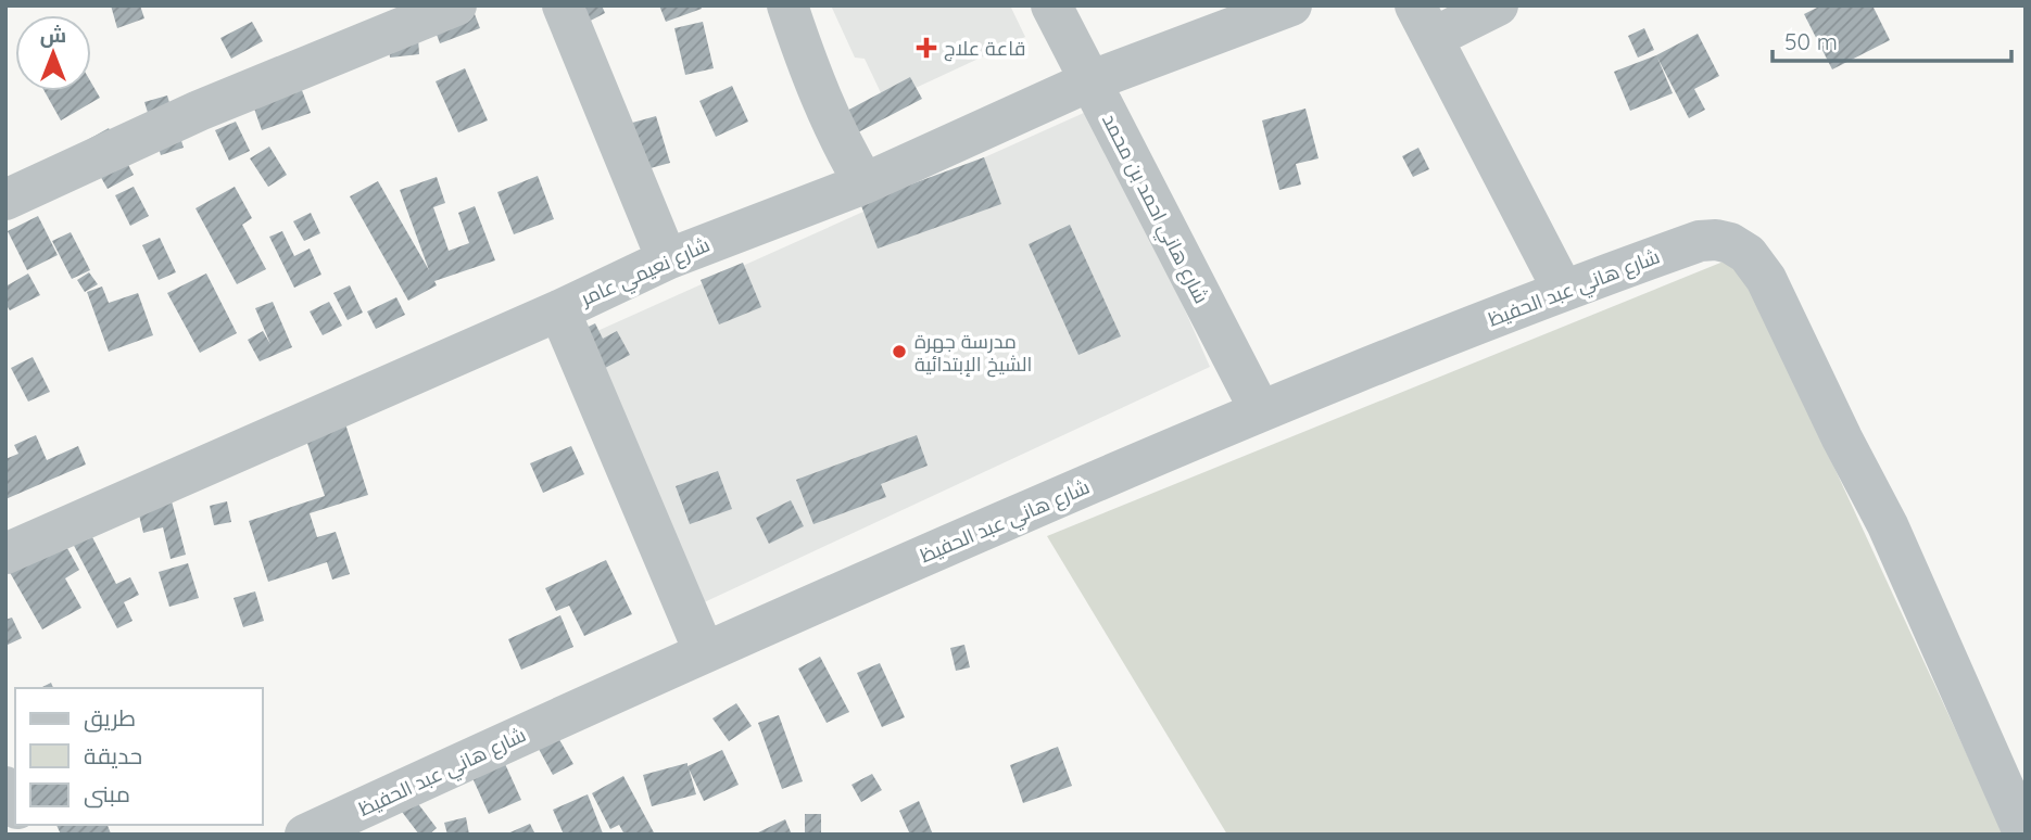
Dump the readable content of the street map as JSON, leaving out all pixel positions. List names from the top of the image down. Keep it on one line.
{"streets":{"street":["شارع هاني احمد بن محمد","شارع نعيمي عامر","شارع هاني عبد الحفيظ"]},"crossings":[["شارع هاني احمد بن محمد","شارع نعيمي عامر"],["شارع هاني احمد بن محمد","شارع هاني عبد الحفيظ"]],"places":{"health":["قاعة علاج"],"other":["مدرسة جهرة الشيخ الإبتدائية"]},"legend":["طريق","حديقة","مبنى"],"scale_bar":"50 m","north":"top"}
